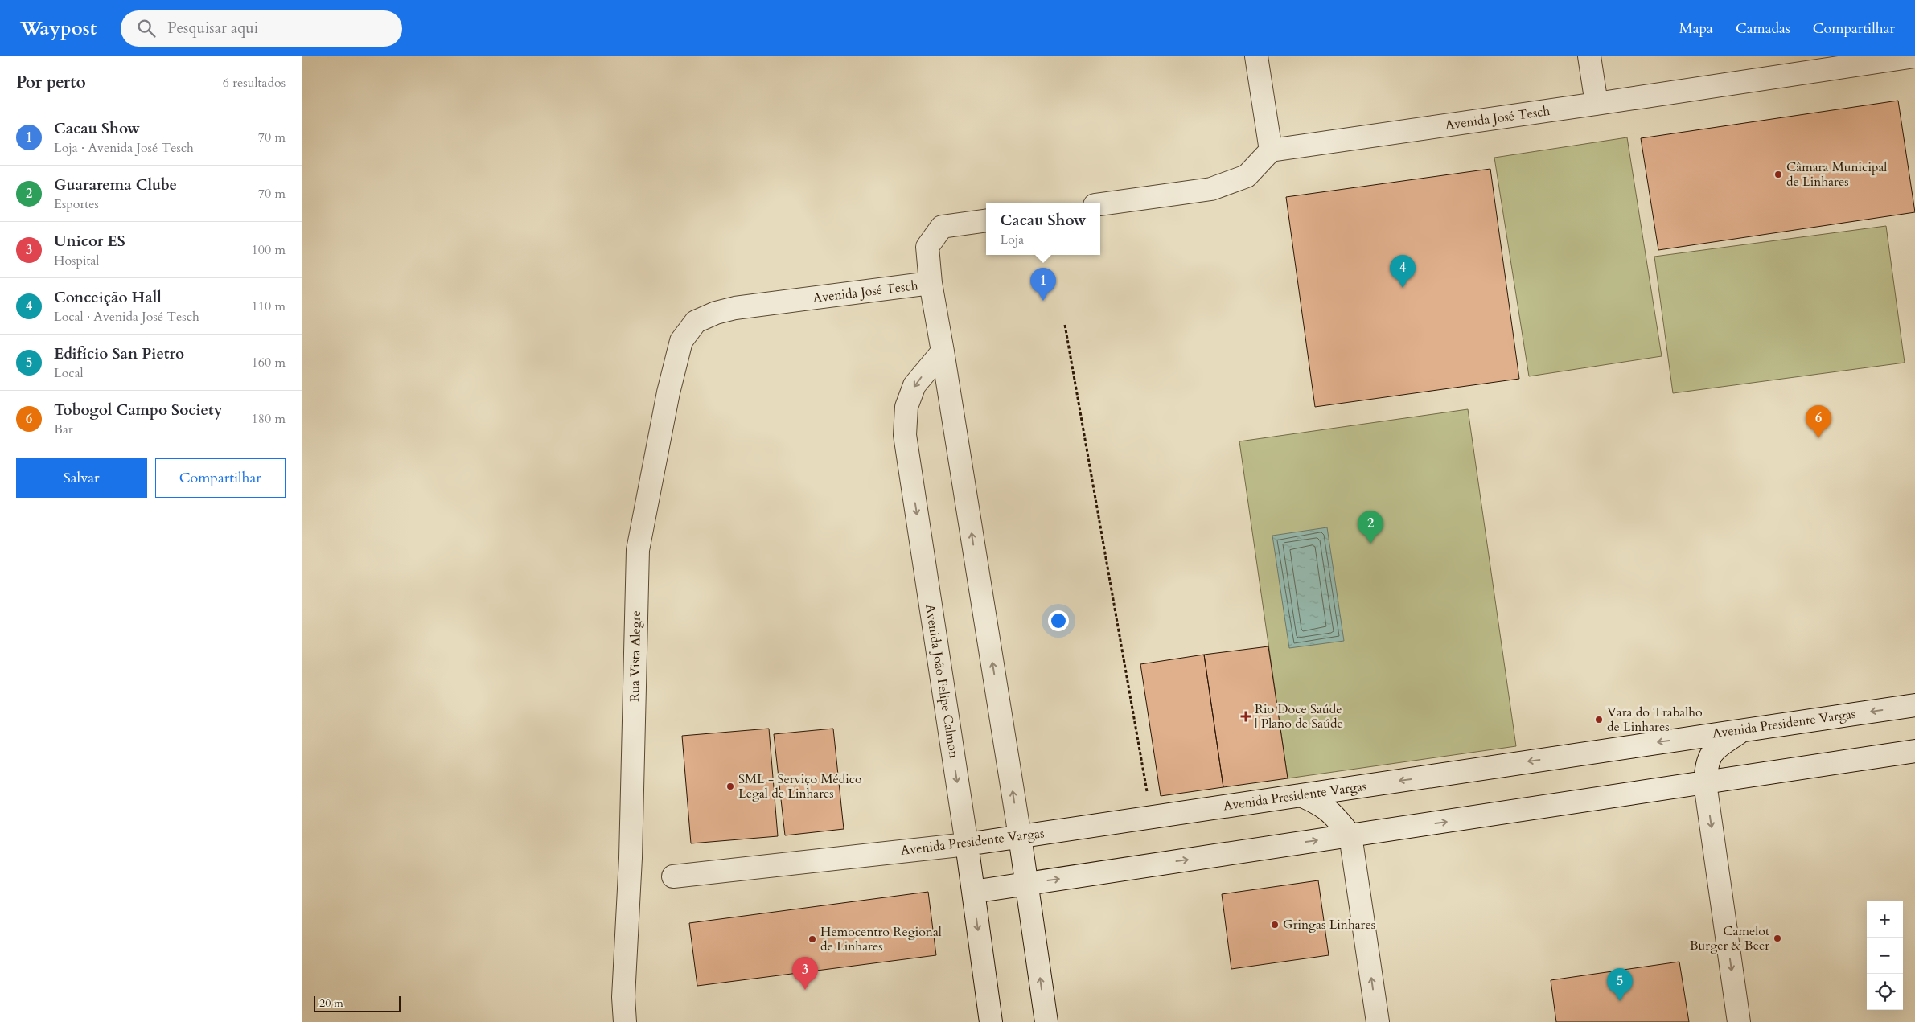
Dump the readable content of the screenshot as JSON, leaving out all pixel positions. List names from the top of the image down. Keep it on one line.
{"streets":{"street":["Avenida José Tesch","Rua Vista Alegre","Avenida João Felipe Calmon","Avenida Presidente Vargas"]},"crossings":[["Avenida José Tesch","Rua Vista Alegre"],["Avenida João Felipe Calmon","Avenida Presidente Vargas"]],"places":{"other":["Câmara Municipal de Linhares","Vara do Trabalho de Linhares","SML - Serviço Médico Legal de Linhares","Gringas Linhares","Camelot Burger & Beer","Hemocentro Regional de Linhares"],"health":["Rio Doce Saúde | Plano de Saúde"]},"scale_bar":"20 m","page":{"header":"Waypost","search":"Pesquisar aqui","nav":["Mapa","Camadas","Compartilhar"],"heading":["Por perto","6 resultados"],"list":[{"mark":"1","name":"Cacau Show","note":"Loja · Avenida José Tesch","value":"70 m"},{"mark":"2","name":"Guararema Clube","note":"Esportes","value":"70 m"},{"mark":"3","name":"Unicor ES","note":"Hospital","value":"100 m"},{"mark":"4","name":"Conceição Hall","note":"Local · Avenida José Tesch","value":"110 m"},{"mark":"5","name":"Edifício San Pietro","note":"Local","value":"160 m"},{"mark":"6","name":"Tobogol Campo Society","note":"Bar","value":"180 m"}],"popup":["Cacau Show","Loja"],"pins":["4","1","6","2","3","5"],"buttons":["Salvar","Compartilhar"],"map_buttons":["+","−"],"scale":"20 m"}}
